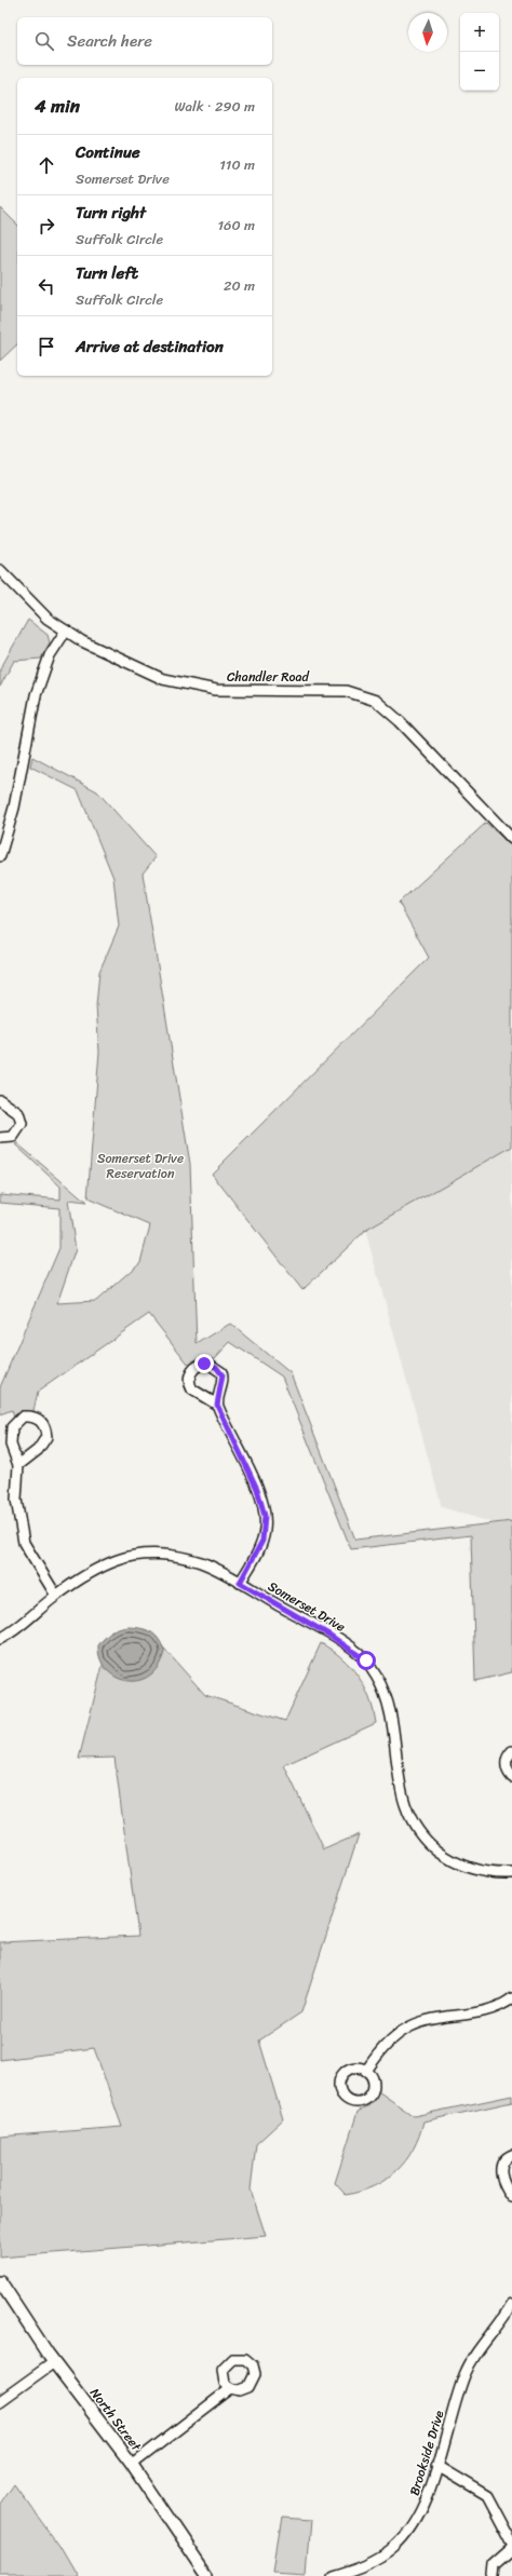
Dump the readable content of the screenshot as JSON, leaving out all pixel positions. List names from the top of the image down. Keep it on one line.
{"streets":{"main road":["North Street"],"street":["Chandler Road","Somerset Drive","Brookside Drive"]},"parks":["Somerset Drive Reservation"],"north":"bottom","page":{"map_buttons":["+","−"],"search":"Search here","heading":["4 min","Walk · 290 m"],"list":[["Continue","Somerset Drive","110 m"],["Turn right","Suffolk Circle","160 m"],["Turn left","Suffolk Circle","20 m"],"Arrive at destination"]}}
